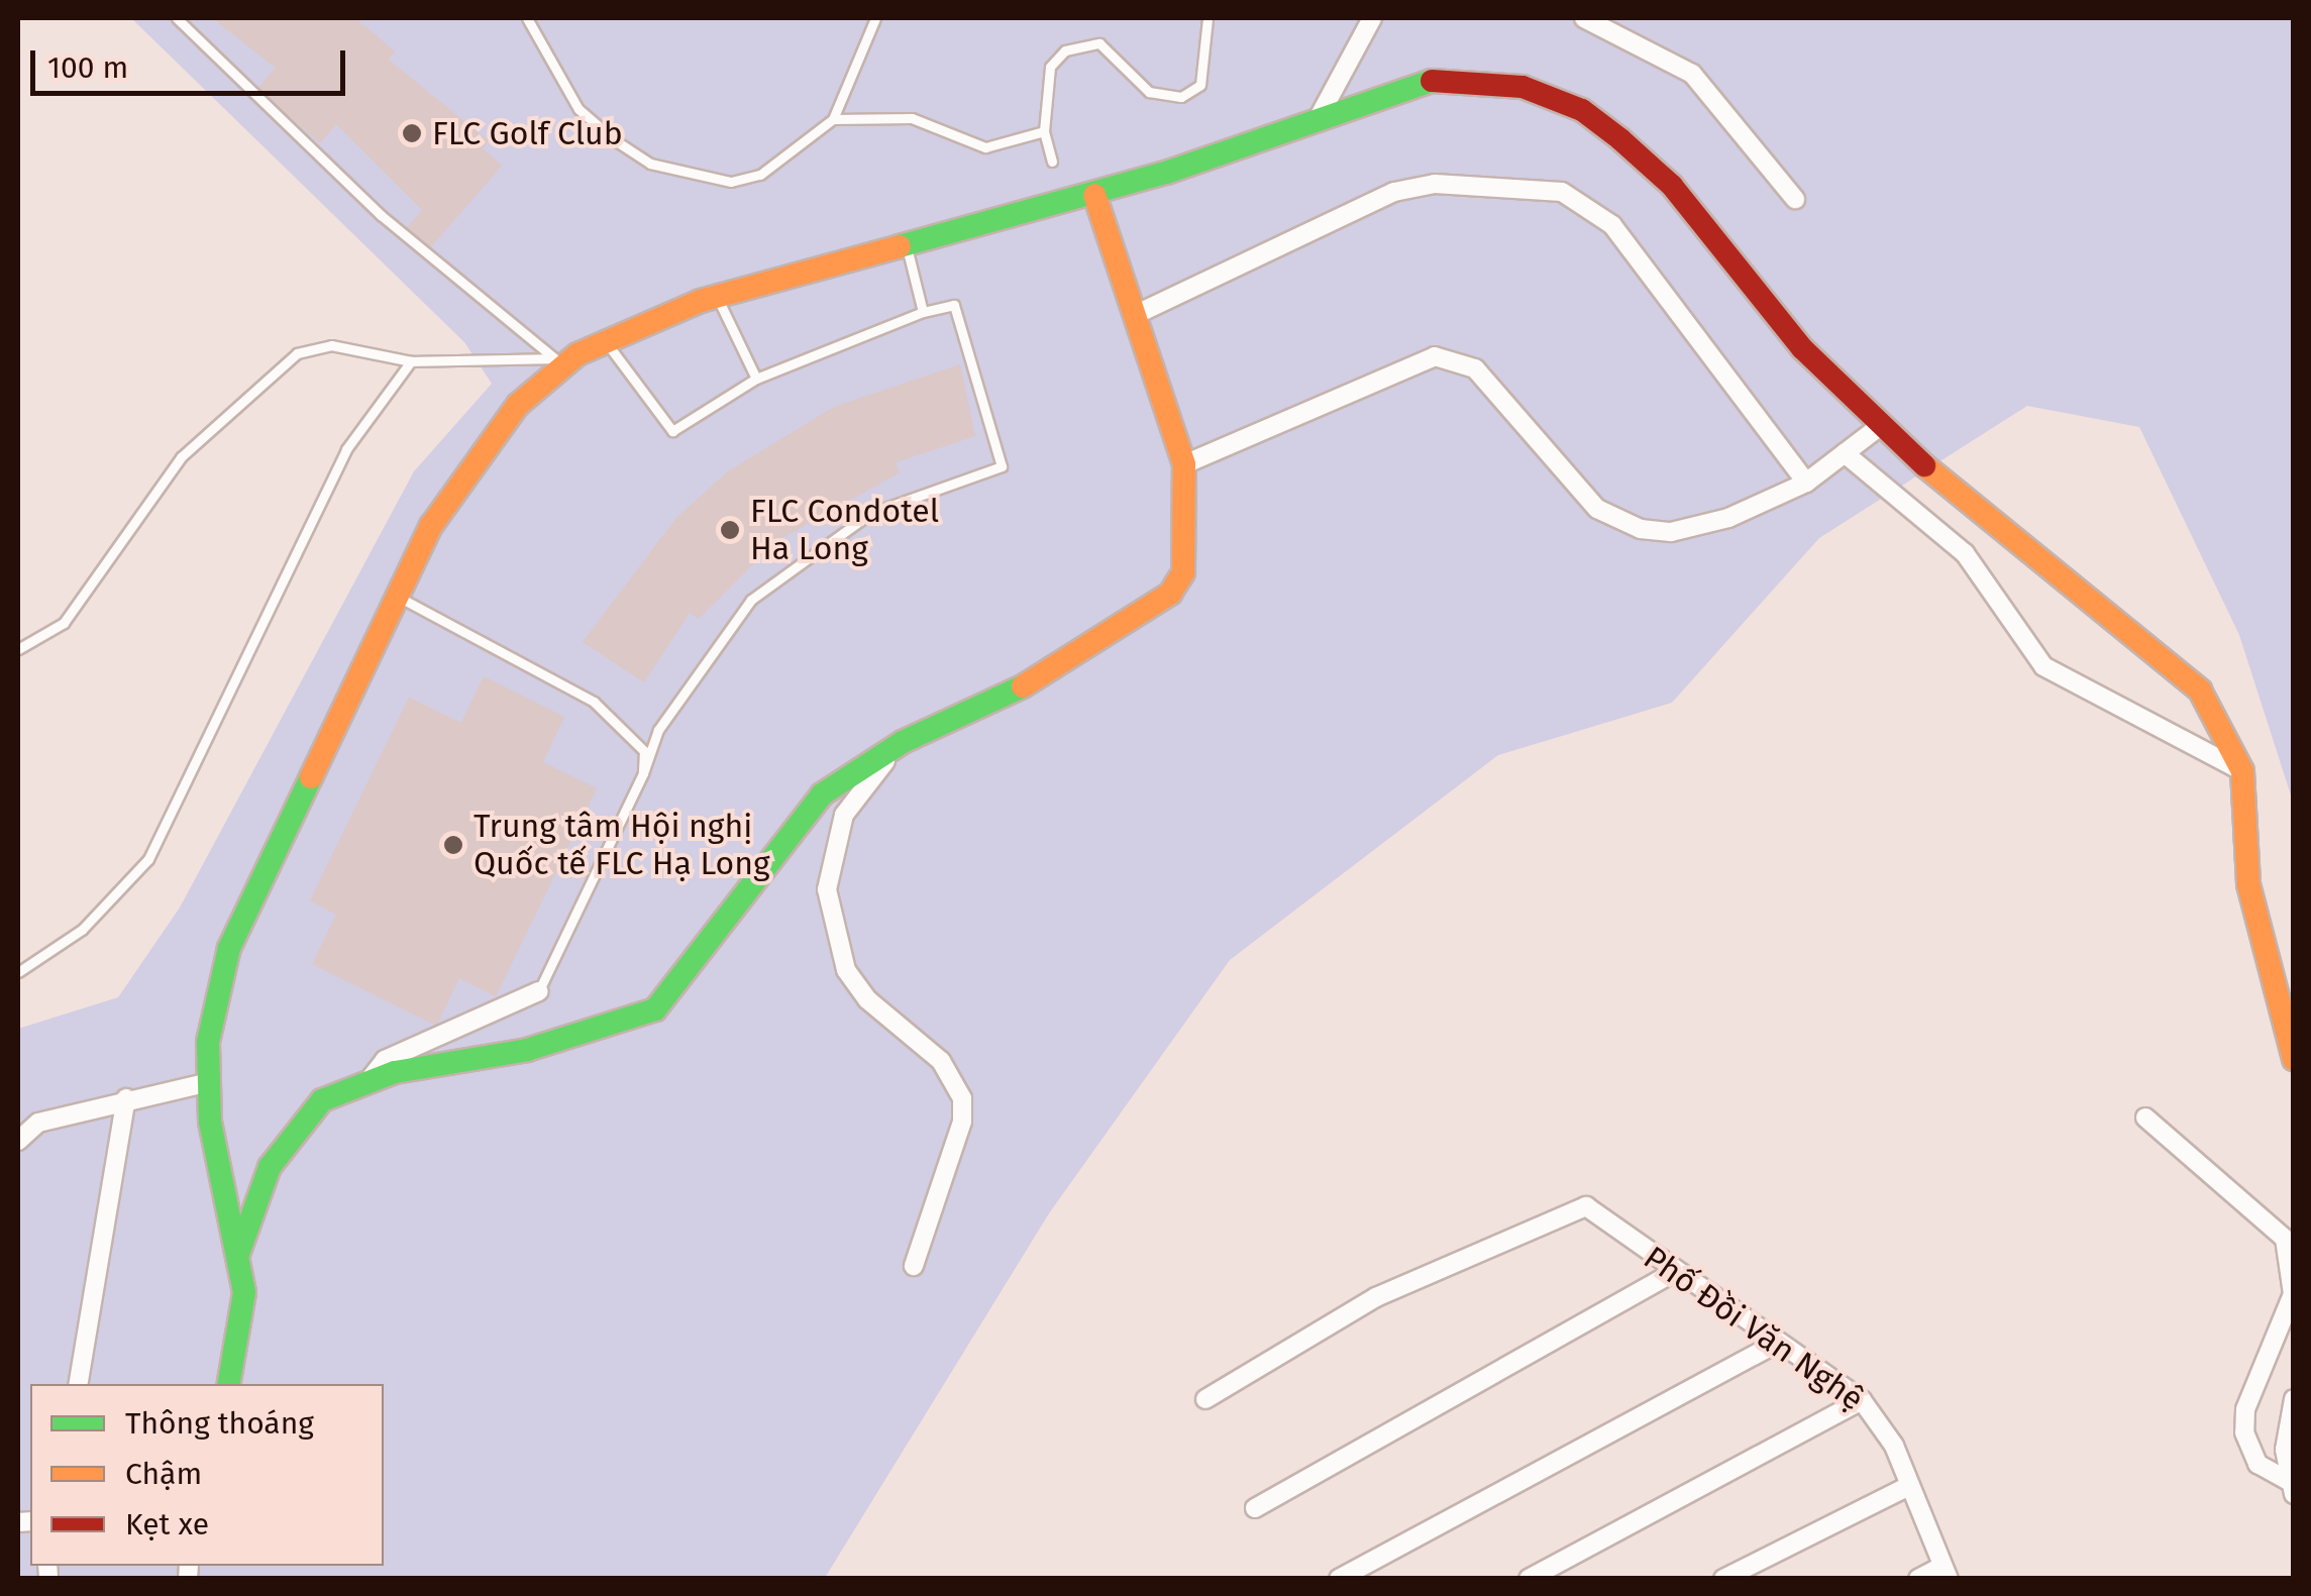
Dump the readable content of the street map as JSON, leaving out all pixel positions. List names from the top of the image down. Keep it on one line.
{"streets":{"street":["Phố Đồi Văn Nghệ"]},"places":["FLC Golf Club","FLC Condotel Ha Long","Trung tâm Hội nghị Quốc tế FLC Hạ Long"],"legend":["Thông thoáng","Chậm","Kẹt xe"],"scale_bar":"100 m"}
